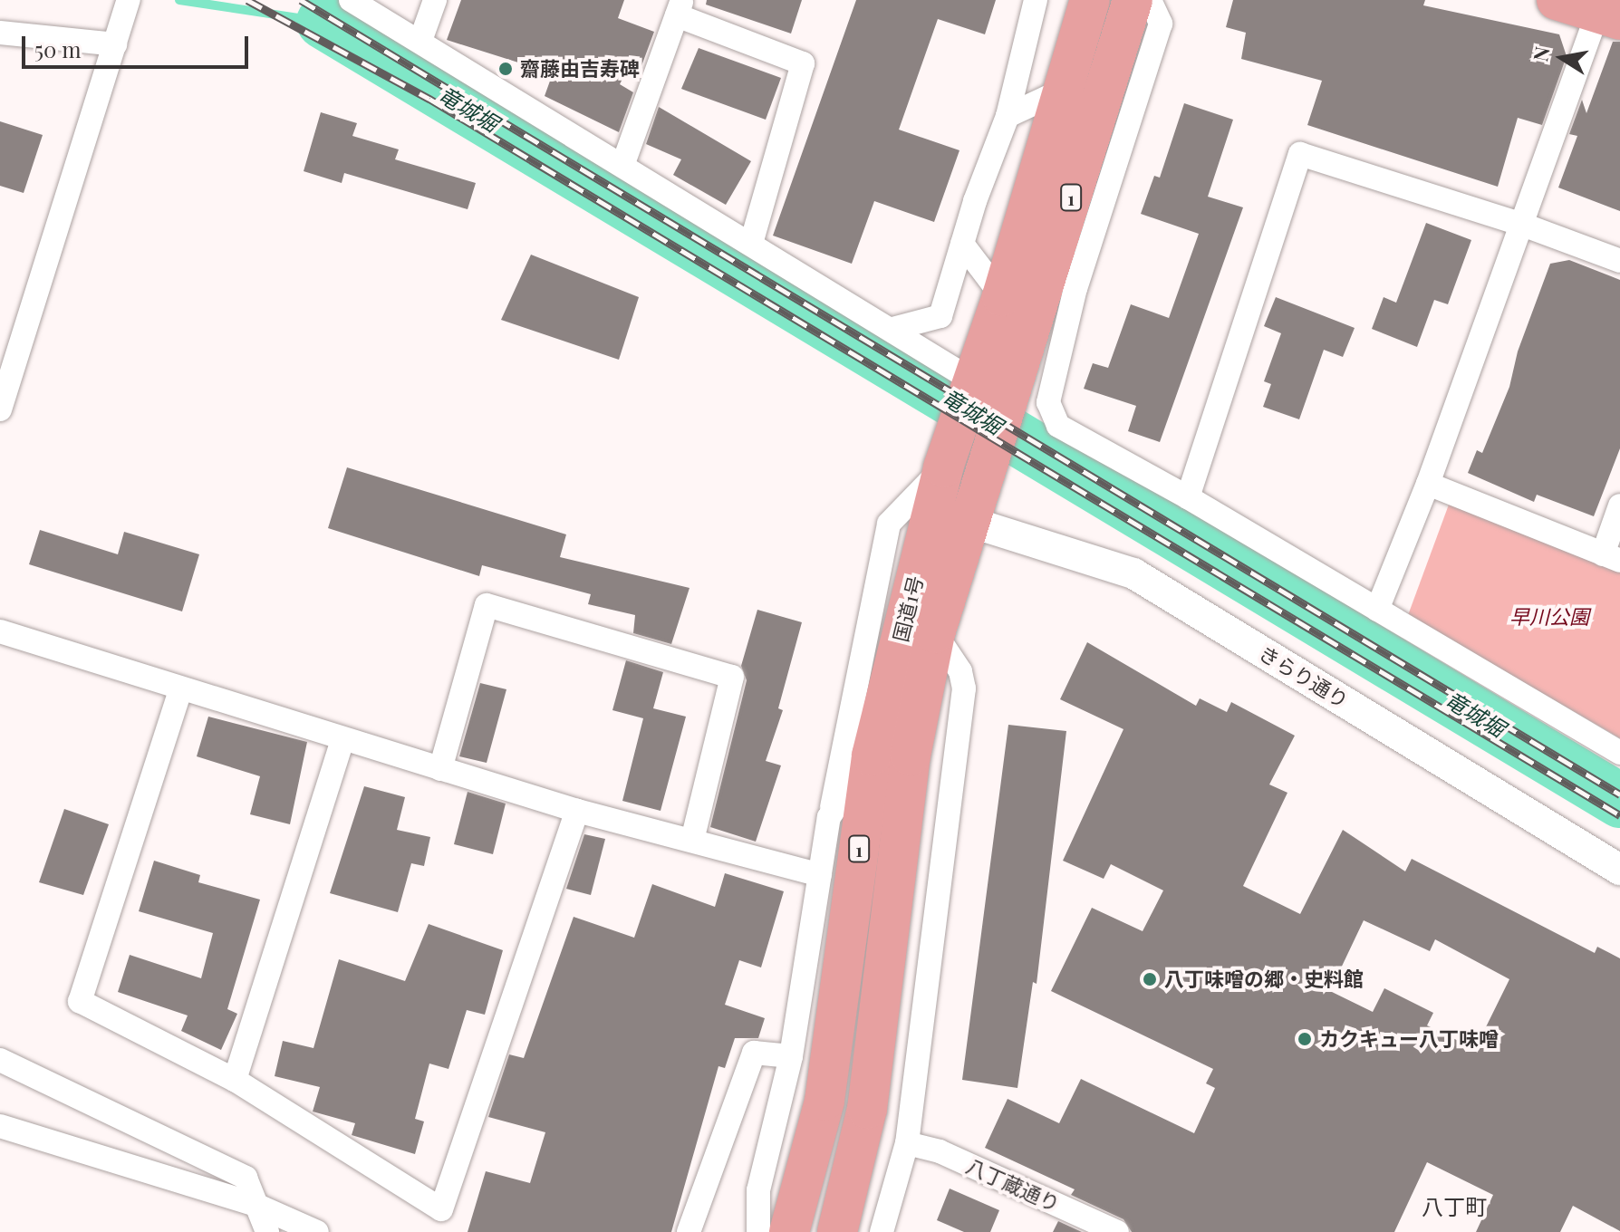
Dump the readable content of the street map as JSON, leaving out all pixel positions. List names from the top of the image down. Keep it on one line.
{"streets":{"highway":["1","国道1号"],"street":["きらり通り","八丁蔵通り"]},"crossings":[["国道1号","きらり通り"]],"districts":["八丁町"],"water":["竜城堀"],"parks":["早川公園"],"places":["齋藤由吉寿碑","八丁味噌の郷・史料館","カクキュー八丁味噌"],"scale_bar":"50 m","north":"left"}
